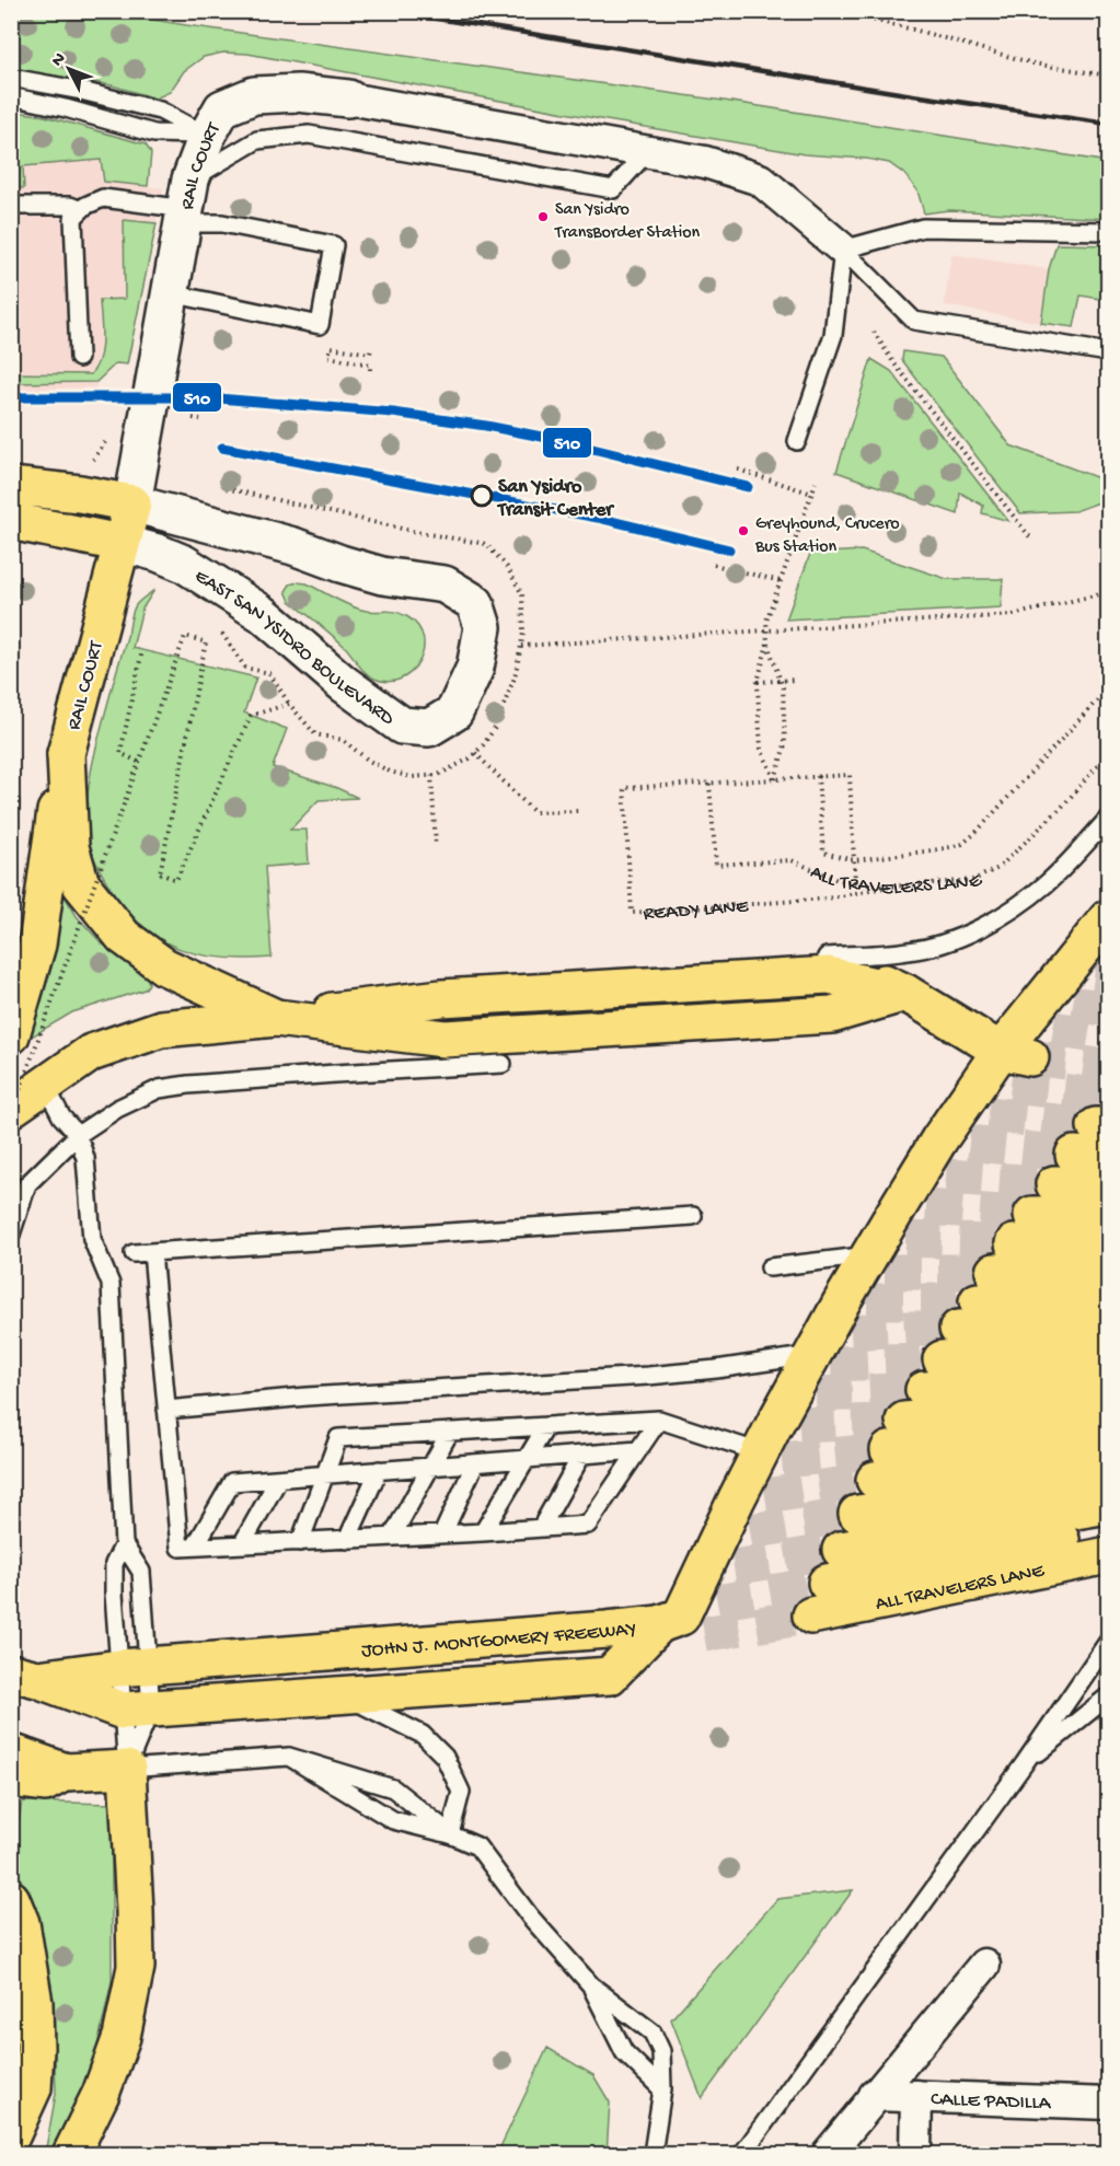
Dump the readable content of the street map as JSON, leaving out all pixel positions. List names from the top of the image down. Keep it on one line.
{"streets":{"main road":["RAIL COURT","EAST SAN YSIDRO BOULEVARD","ALL TRAVELERS LANE","JOHN J. MONTGOMERY FREEWAY"],"street":["CALLE PADILLA"],"path":["READY LANE"]},"crossings":[["RAIL COURT","EAST SAN YSIDRO BOULEVARD"],["ALL TRAVELERS LANE","READY LANE"]],"places":["San Ysidro TransBorder Station","San Ysidro Transit Center","Greyhound, Crucero Bus Station"],"lines":["transit line 510"],"north":"top left"}
